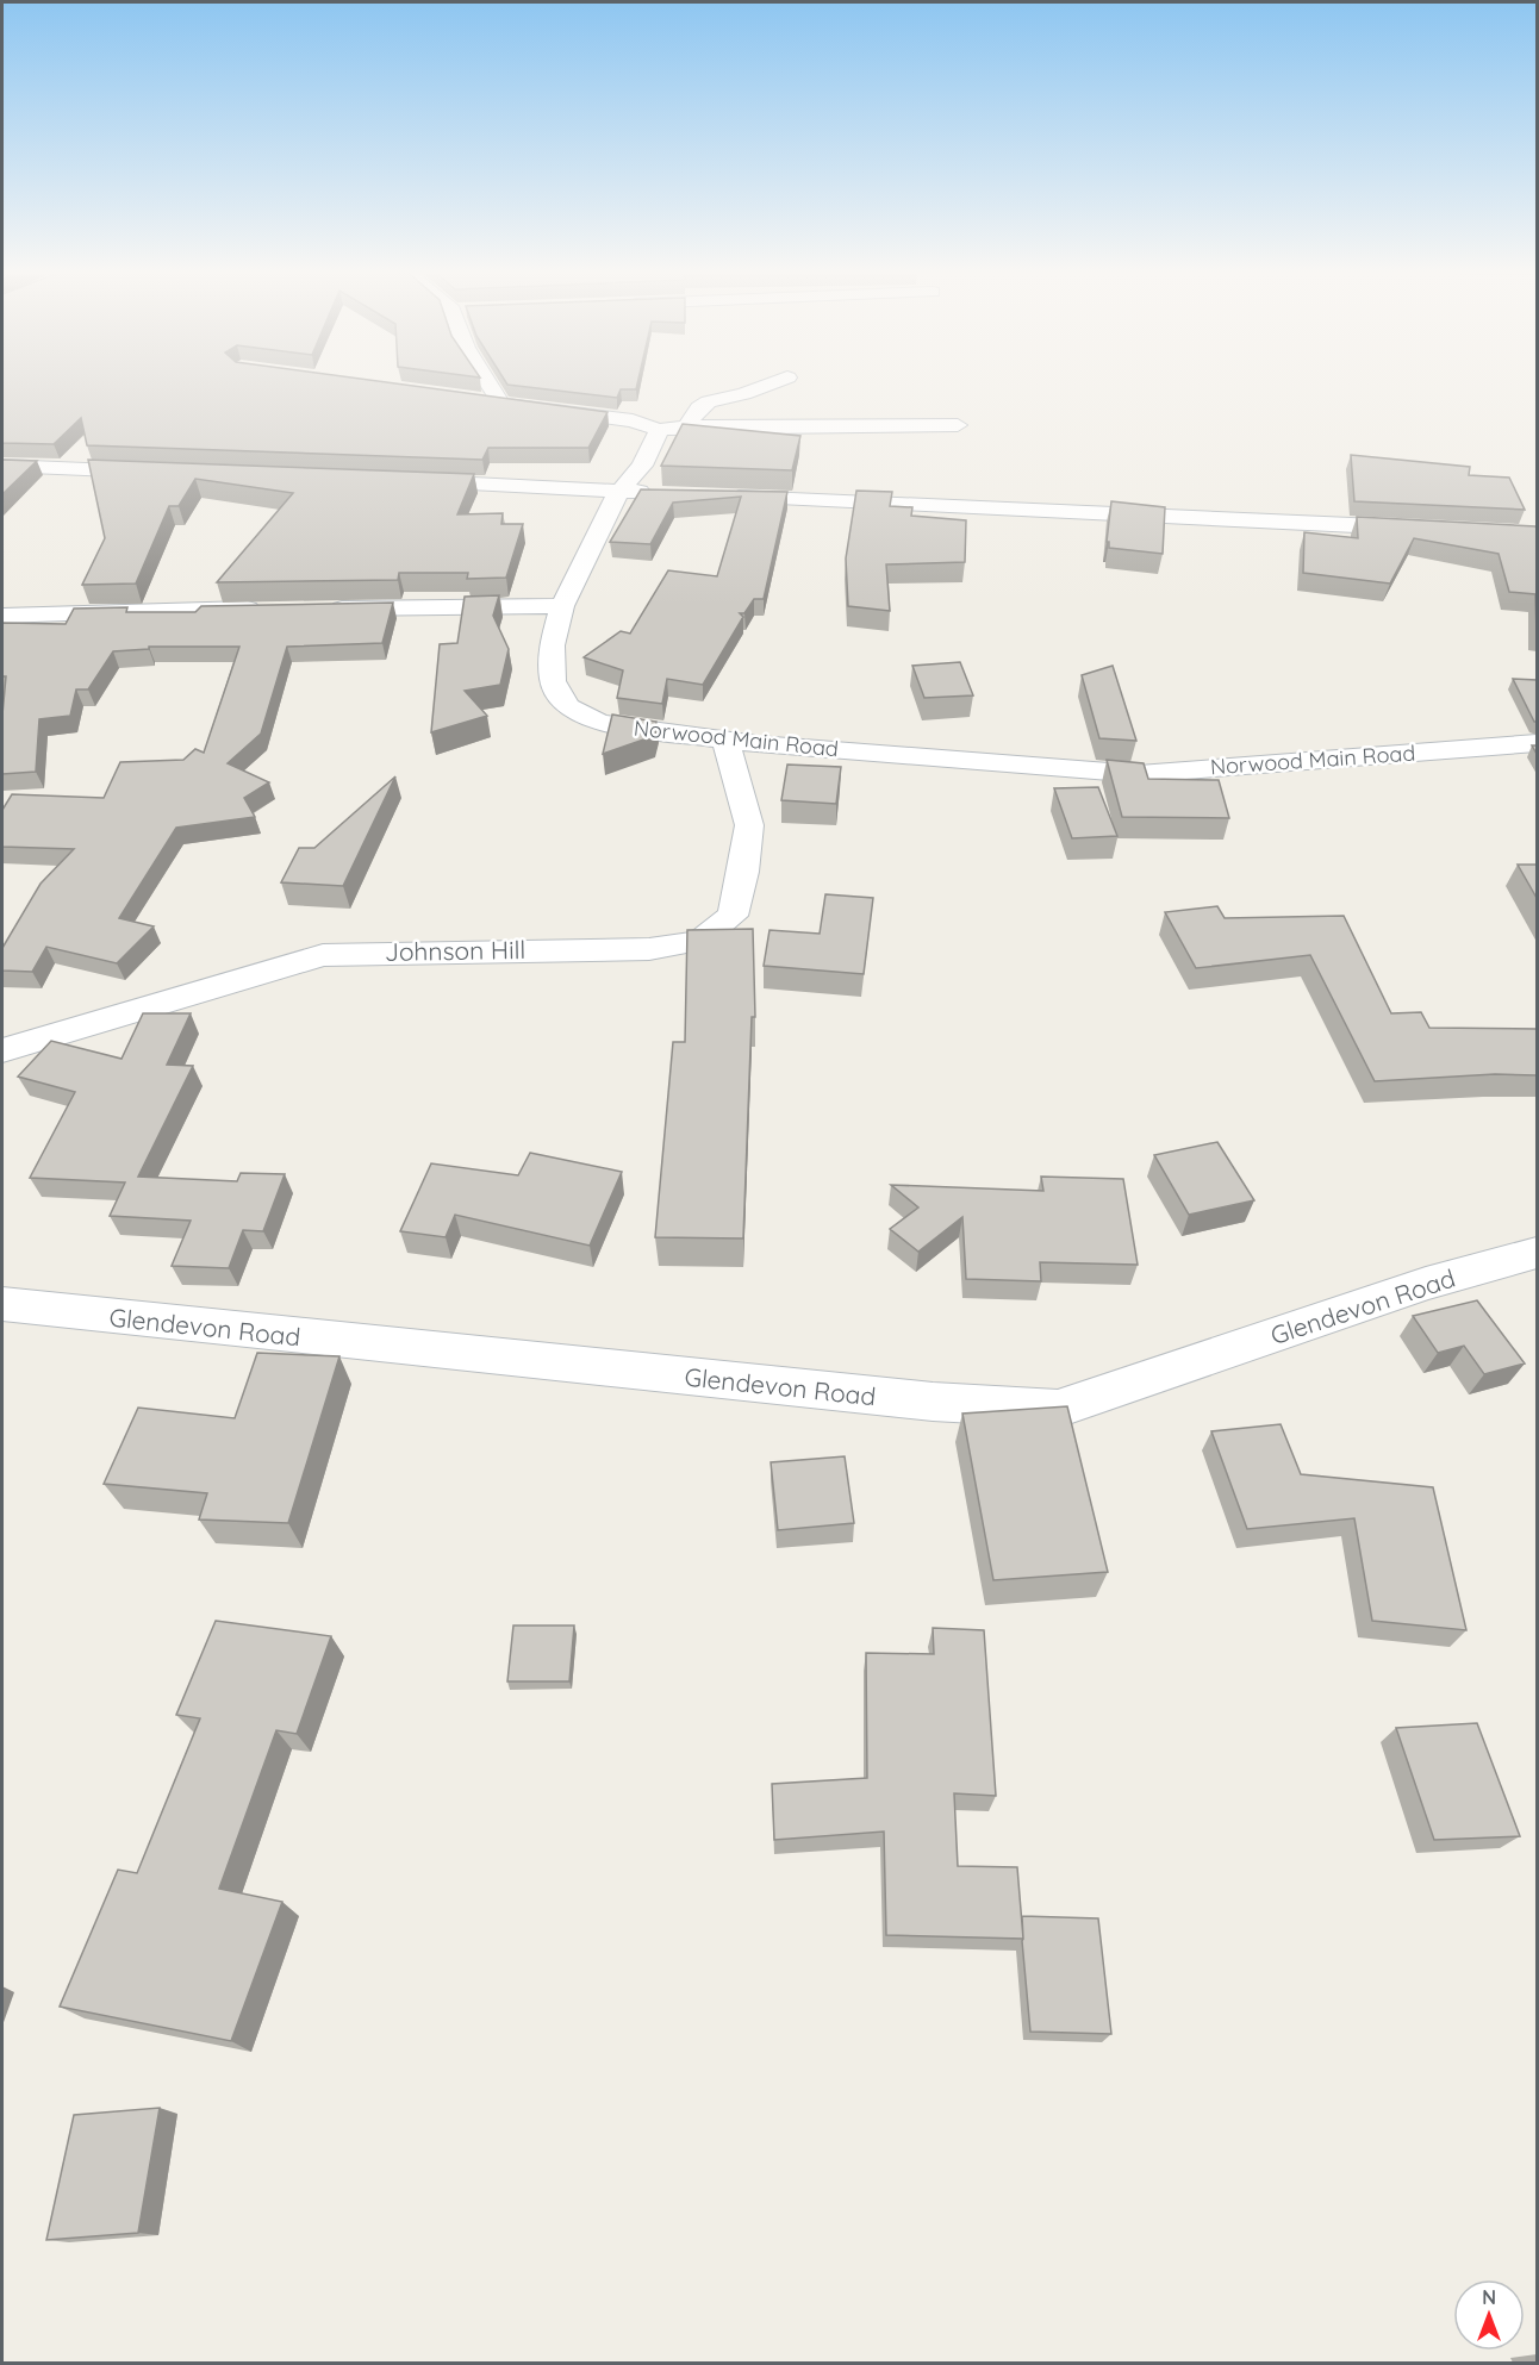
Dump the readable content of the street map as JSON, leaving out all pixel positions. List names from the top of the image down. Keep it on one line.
{"streets":{"street":["Norwood Main Road","Johnson Hill","Glendevon Road"]},"crossings":[["Norwood Main Road","Johnson Hill"]],"north":"top"}
